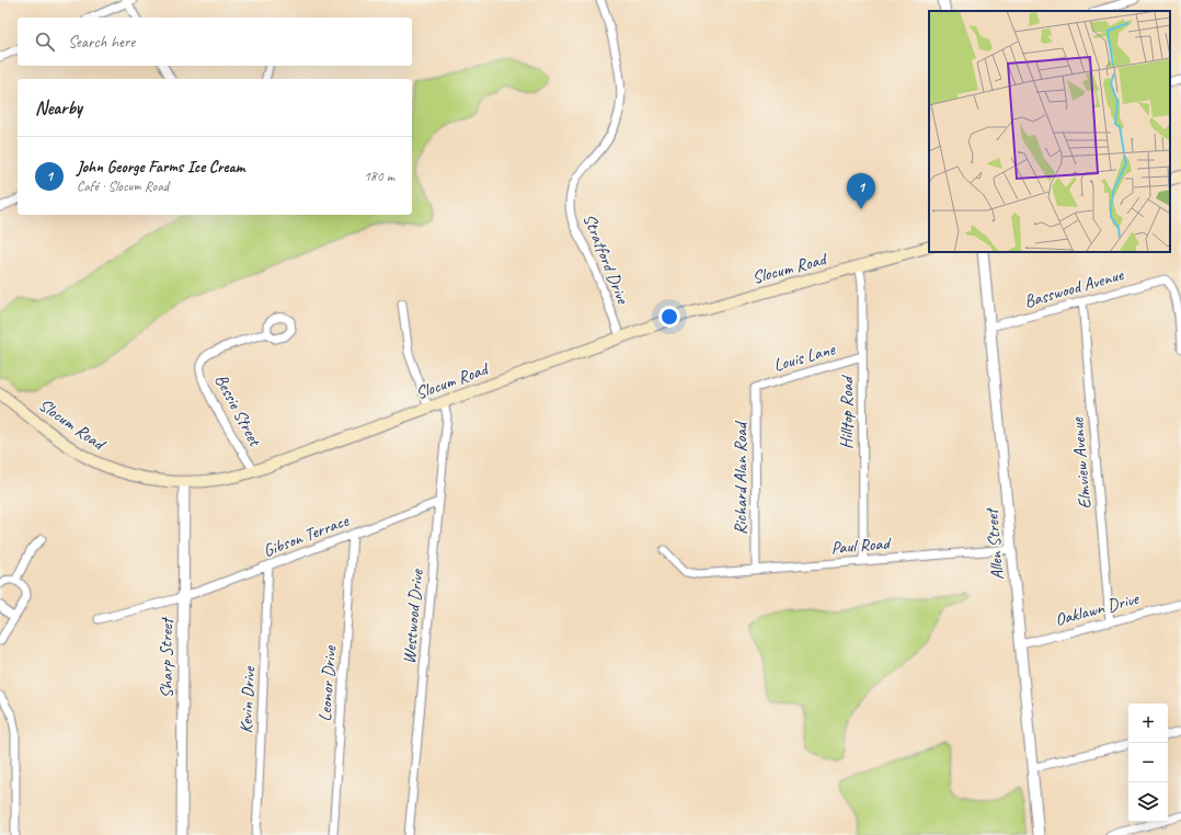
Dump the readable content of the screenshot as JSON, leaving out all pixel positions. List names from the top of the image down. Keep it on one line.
{"streets":{"main road":["Slocum Road"],"street":["Stratford Drive","Basswood Avenue","Louis Lane","Bessie Street","Hilltop Road","Elmview Avenue","Richard Alan Road","Gibson Terrace","Allen Street","Paul Road","Oaklawn Drive","Westwood Drive","Sharp Street","Leonor Drive","Kevin Drive"]},"crossings":[["Stratford Drive","Slocum Road"],["Slocum Road","Bessie Street"],["Slocum Road","Hilltop Road"],["Slocum Road","Westwood Drive"],["Slocum Road","Sharp Street"],["Basswood Avenue","Elmview Avenue"],["Basswood Avenue","Allen Street"],["Louis Lane","Hilltop Road"],["Louis Lane","Richard Alan Road"],["Hilltop Road","Paul Road"],["Elmview Avenue","Oaklawn Drive"],["Richard Alan Road","Paul Road"],["Gibson Terrace","Westwood Drive"],["Gibson Terrace","Sharp Street"],["Gibson Terrace","Leonor Drive"],["Gibson Terrace","Kevin Drive"],["Allen Street","Paul Road"],["Allen Street","Oaklawn Drive"]],"page":{"search":"Search here","heading":"Nearby","list":[{"mark":"1","name":"John George Farms Ice Cream","note":"Café · Slocum Road","value":"180 m"}],"pins":"1","map_buttons":["+","−"]}}
